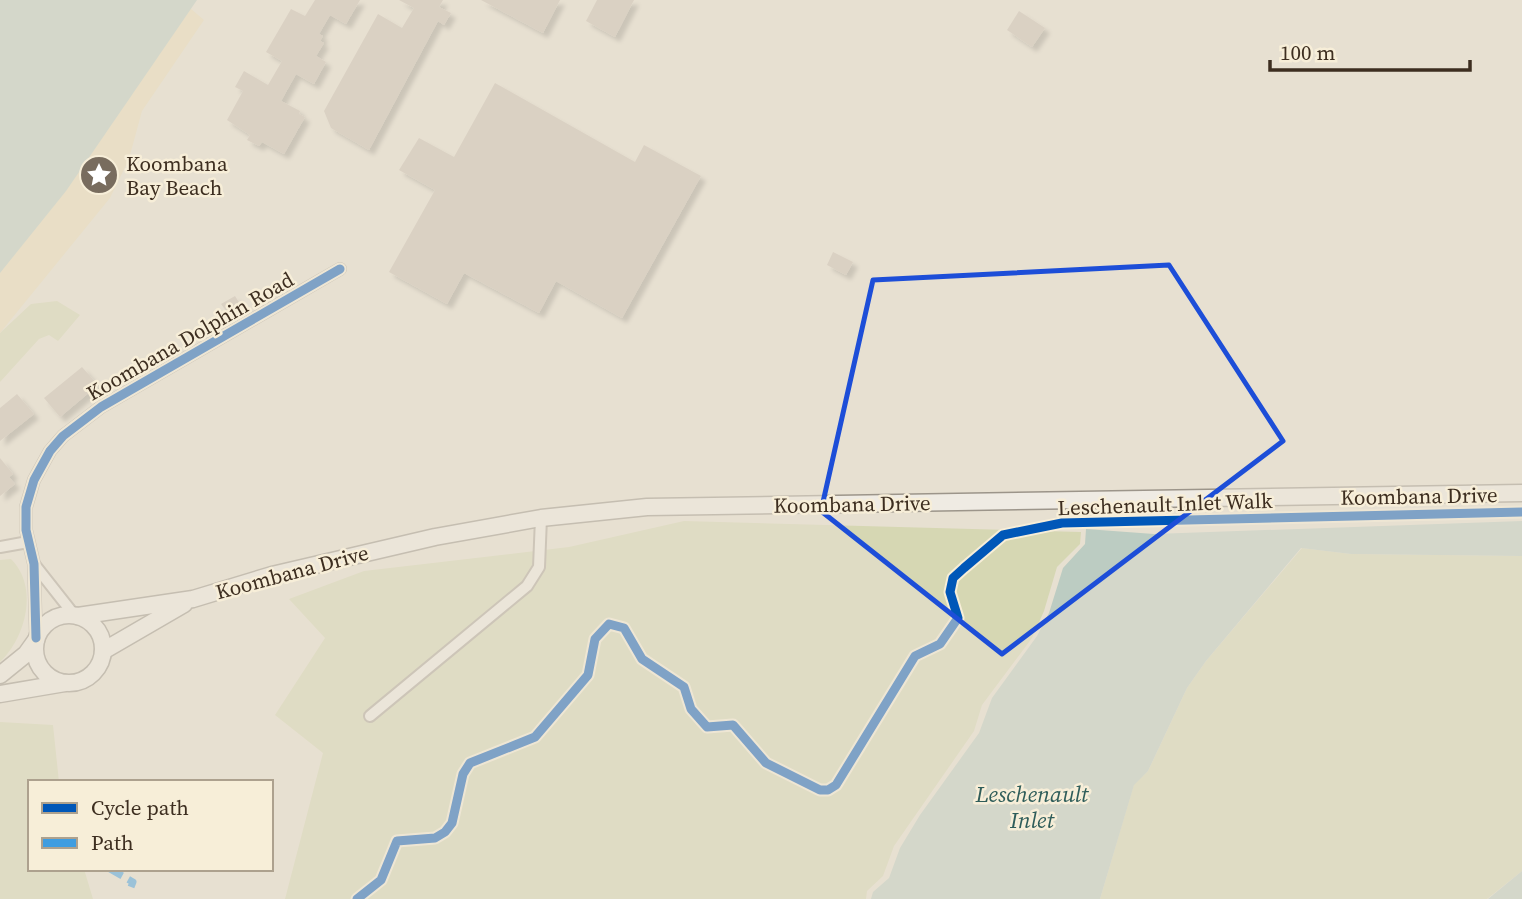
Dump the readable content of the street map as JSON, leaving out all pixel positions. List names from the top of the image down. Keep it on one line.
{"streets":{"main road":["Koombana Drive"],"street":["Koombana Dolphin Road"],"cycle path":["Leschenault Inlet Walk"]},"crossings":[["Koombana Dolphin Road","Koombana Drive"]],"water":["Leschenault Inlet"],"places":{"place":["Koombana Bay Beach"]},"legend":["Cycle path","Path"],"scale_bar":"100 m"}
